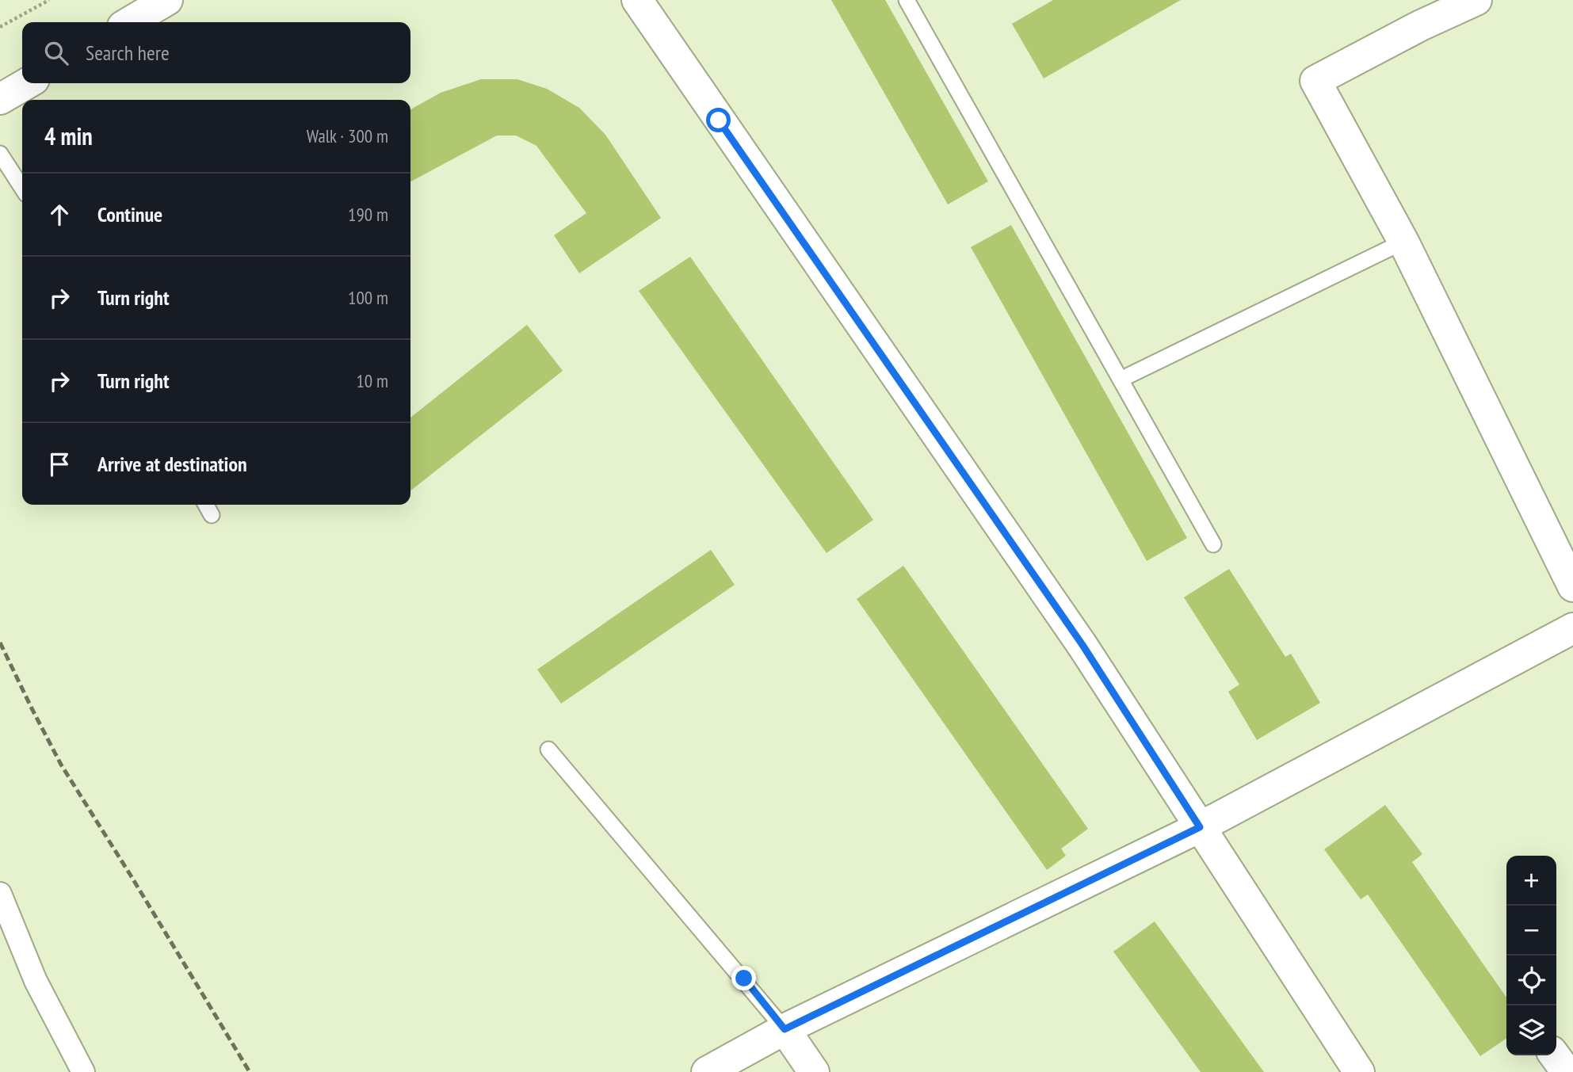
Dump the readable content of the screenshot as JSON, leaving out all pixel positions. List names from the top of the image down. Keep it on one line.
{"page":{"search":"Search here","heading":["4 min","Walk · 300 m"],"list":[["Continue","190 m"],["Turn right","100 m"],["Turn right","10 m"],"Arrive at destination"],"map_buttons":["+","−"]}}
